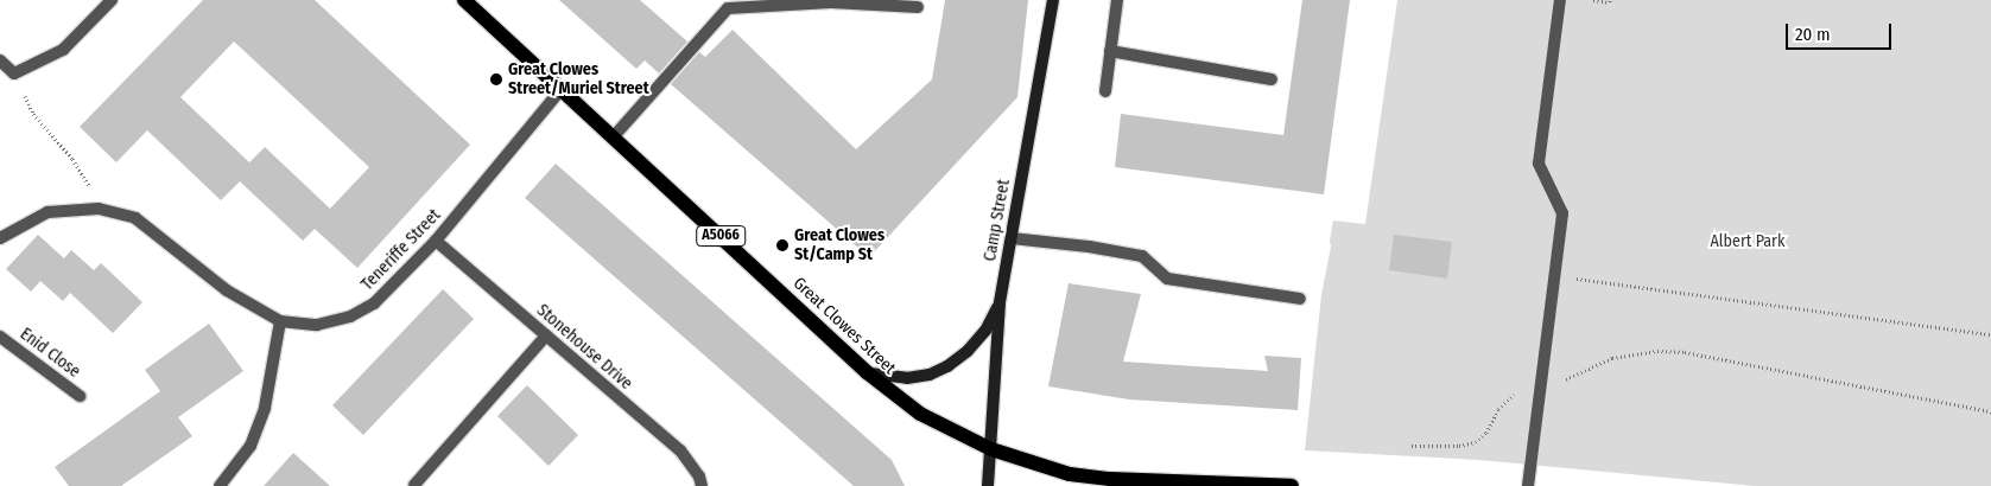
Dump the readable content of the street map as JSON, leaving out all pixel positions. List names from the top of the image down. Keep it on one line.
{"streets":{"main road":["Camp Street","A5066","Great Clowes Street"],"street":["Teneriffe Street","Stonehouse Drive","Enid Close"]},"crossings":[["Camp Street","Great Clowes Street"],["Teneriffe Street","Great Clowes Street"],["Teneriffe Street","Stonehouse Drive"]],"parks":["Albert Park"],"places":["Great Clowes Street/Muriel Street","Great Clowes St/Camp St"],"scale_bar":"20 m"}
